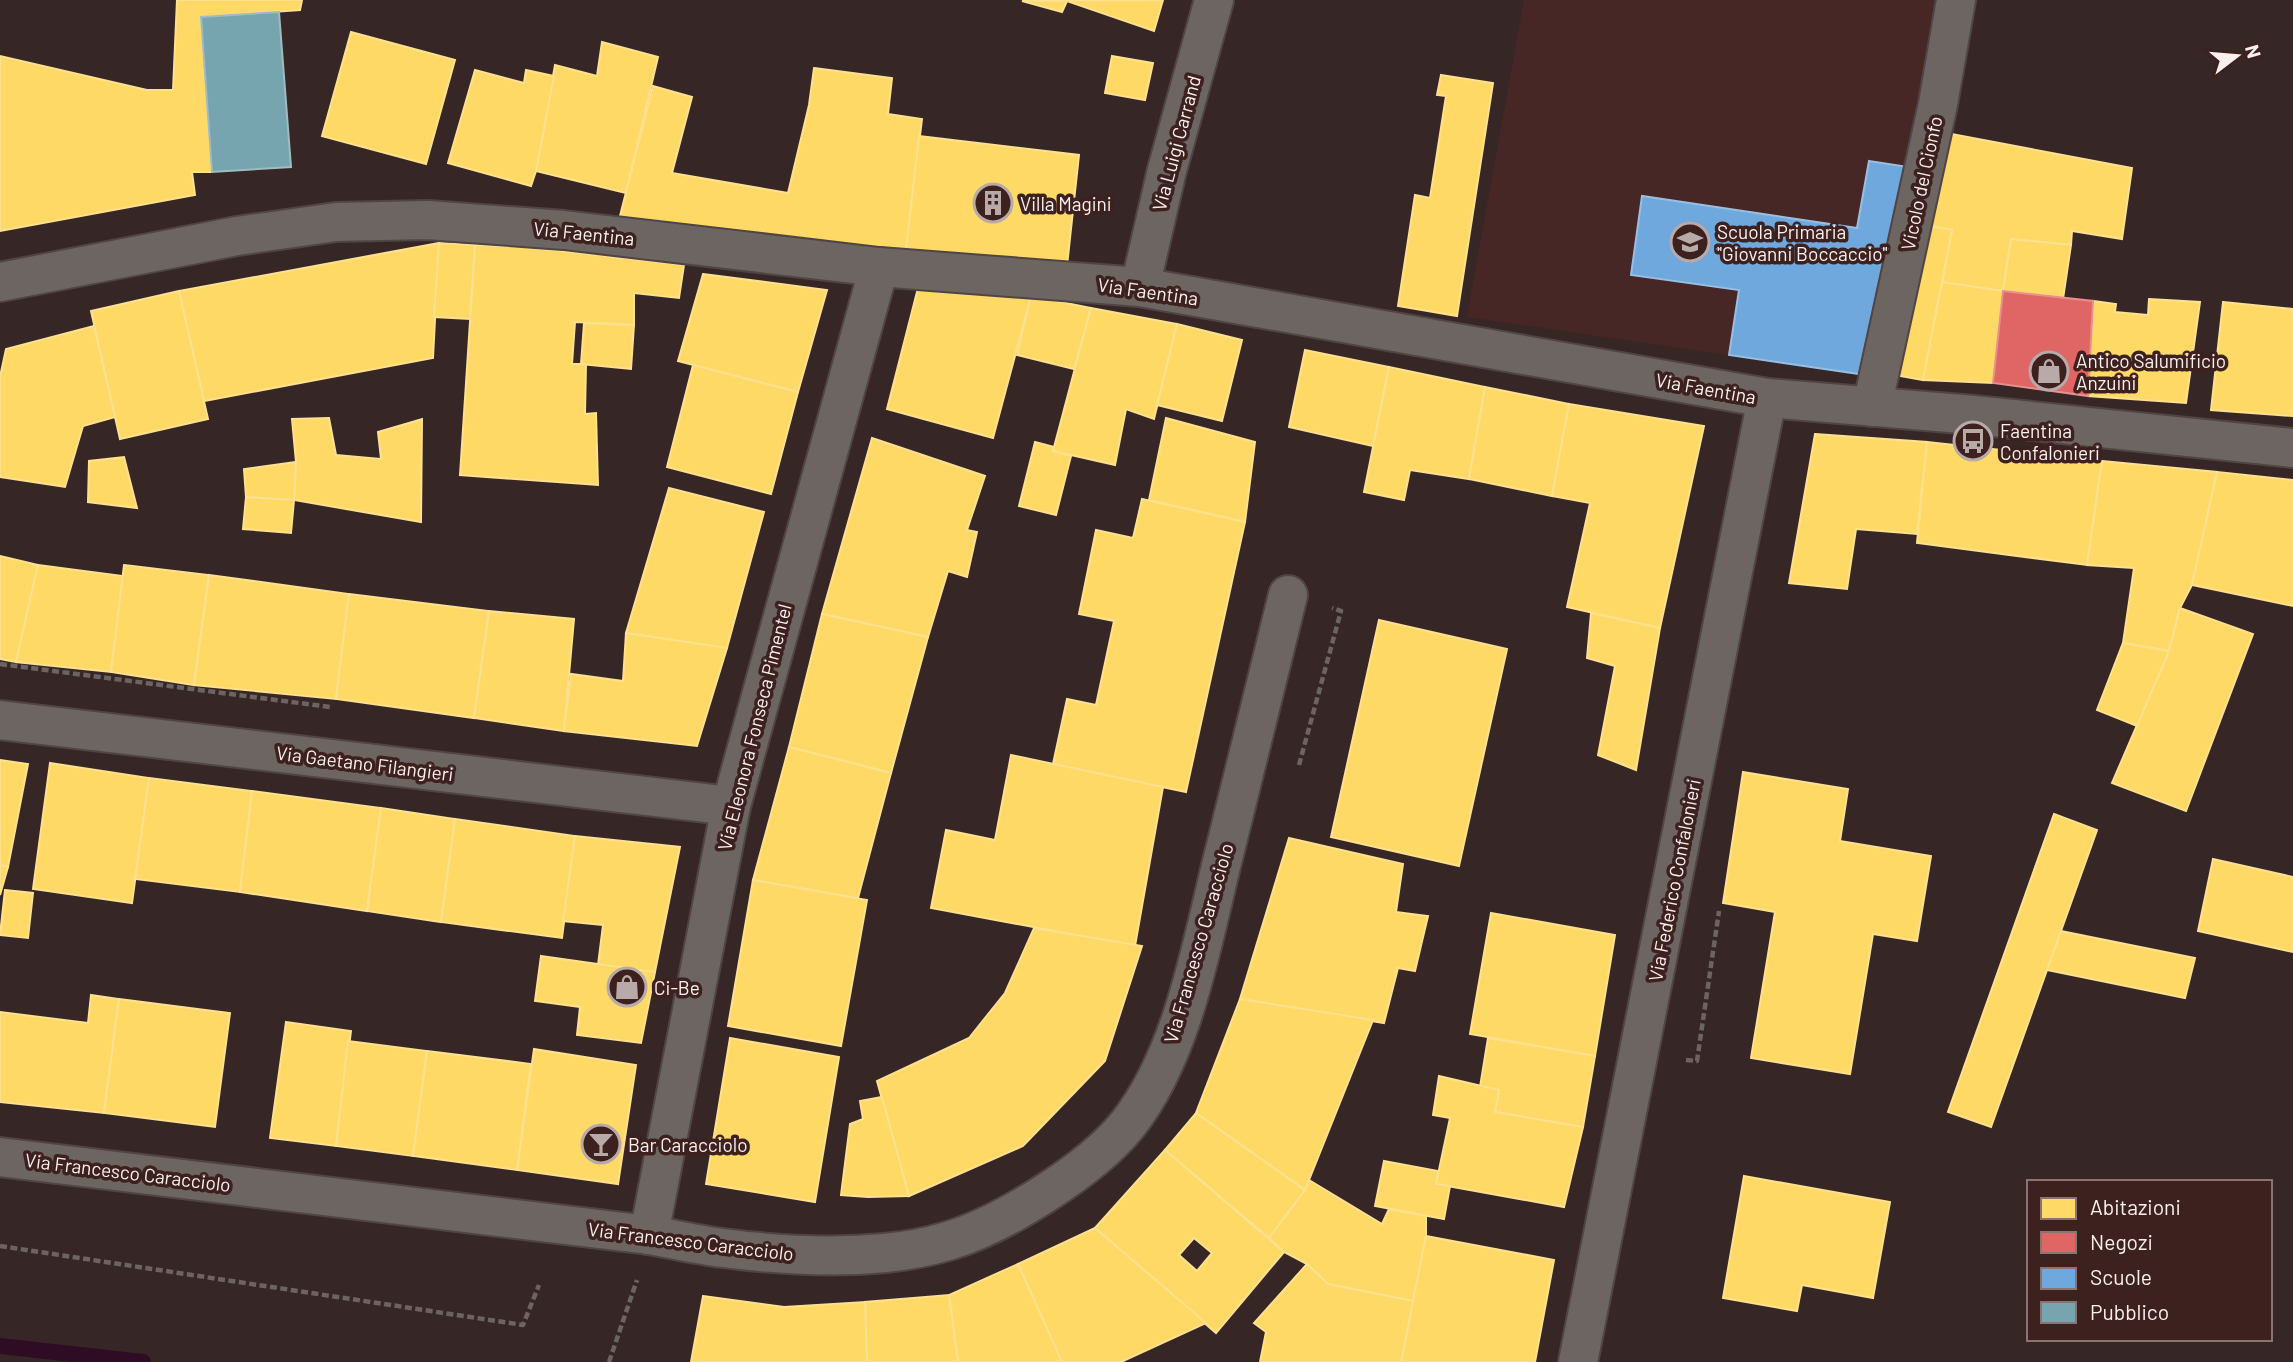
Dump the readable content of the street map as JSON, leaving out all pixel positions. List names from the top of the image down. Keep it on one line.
{"streets":{"street":["Via Luigi Carrand","Vicolo del Cionfo","Via Faentina","Via Eleonora Fonseca Pimentel","Via Gaetano Filangieri","Via Federico Confalonieri","Via Francesco Caracciolo"]},"crossings":[["Via Luigi Carrand","Via Faentina"],["Vicolo del Cionfo","Via Faentina"],["Via Faentina","Via Eleonora Fonseca Pimentel"],["Via Faentina","Via Federico Confalonieri"],["Via Eleonora Fonseca Pimentel","Via Gaetano Filangieri"],["Via Eleonora Fonseca Pimentel","Via Francesco Caracciolo"]],"places":{"building":["Villa Magini"],"school or university":["Scuola Primaria \"Giovanni Boccaccio\""],"shop":["Antico Salumificio Anzuini","Ci-Be"],"bus stop":["Faentina Confalonieri"],"bar":["Bar Caracciolo"]},"legend":["Abitazioni","Negozi","Scuole","Pubblico"],"north":"right"}
